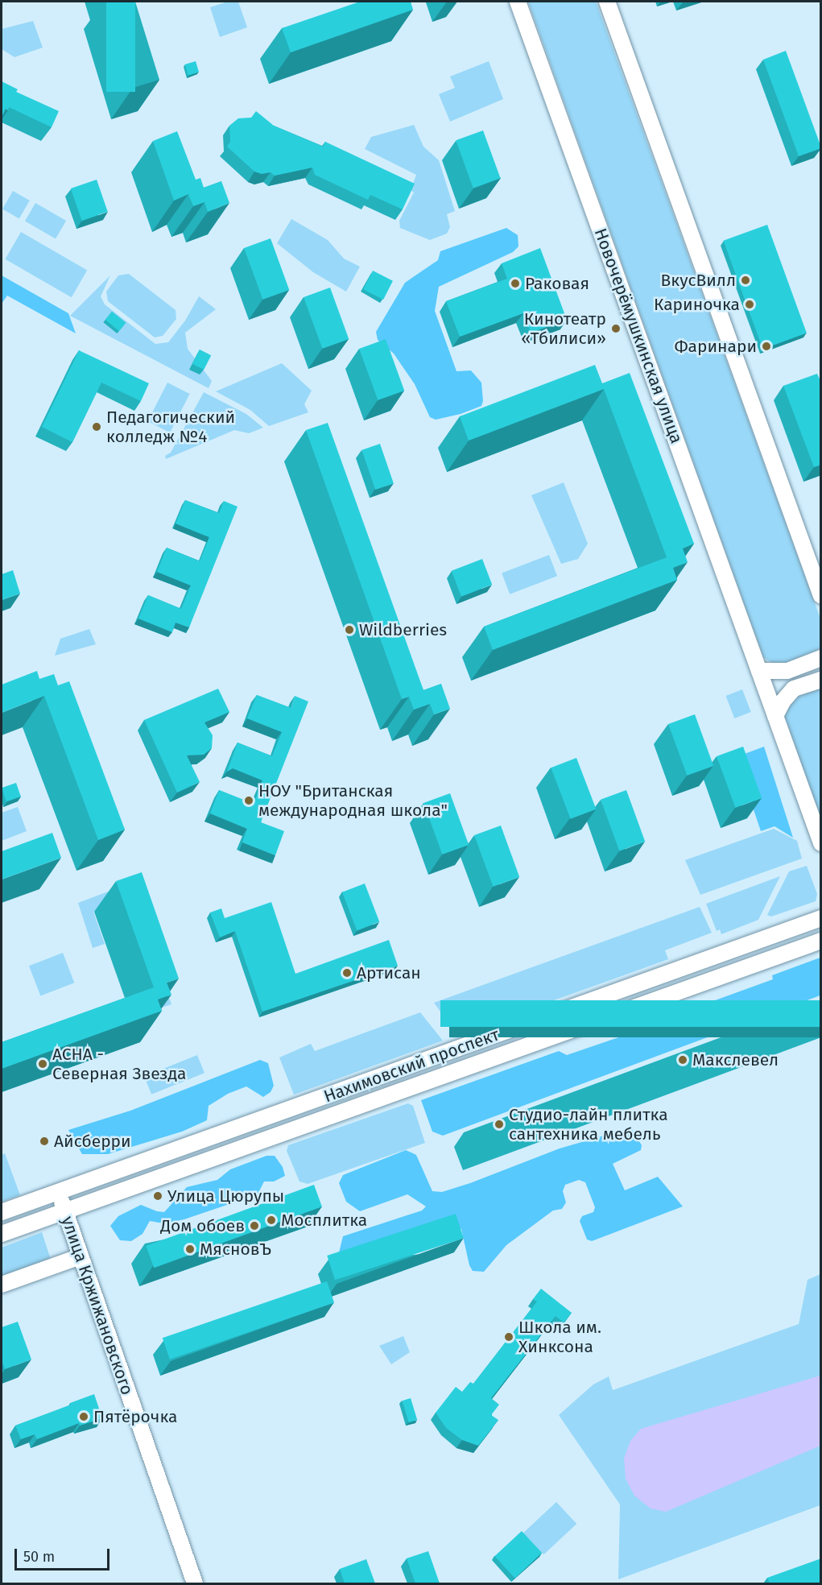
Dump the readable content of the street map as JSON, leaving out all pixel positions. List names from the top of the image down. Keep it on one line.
{"streets":{"street":["Новочерёмушкинская улица","Нахимовский проспект","улица Кржижановского"]},"crossings":[["Нахимовский проспект","улица Кржижановского"]],"places":["ВкусВилл","Раковая","Кариночка","Кинотеатр «Тбилиси»","Фаринари","Педагогический колледж №4","Wildberries","НОУ \"Британская международная школа\"","Артисан","Макслевел","АСНА - Северная Звезда","Студио-лайн плитка сантехника мебель","Айсберри","Улица Цюрупы","Мосплитка","Дом обоев","МясновЪ","Школа им. Хинксона","Пятёрочка"],"scale_bar":"50 m"}
